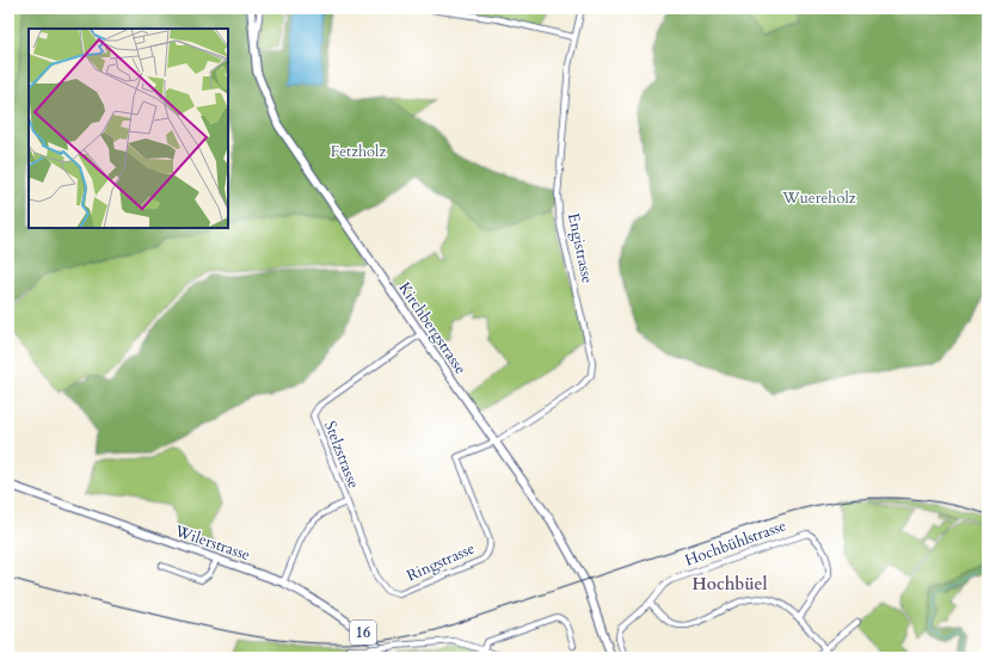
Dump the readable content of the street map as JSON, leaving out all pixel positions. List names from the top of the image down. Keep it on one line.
{"streets":{"main road":["Kirchbergstrasse","Wilerstrasse","16"],"street":["Engistrasse","Stelzstrasse","Hochbühlstrasse","Ringstrasse"]},"crossings":[["Engistrasse","Kirchbergstrasse"],["Engistrasse","Ringstrasse"],["Kirchbergstrasse","Stelzstrasse"],["Kirchbergstrasse","Ringstrasse"],["Stelzstrasse","Wilerstrasse"],["Stelzstrasse","Ringstrasse"]],"districts":["Hochbüel"],"parks":["Fetzholz","Wuereholz"]}
